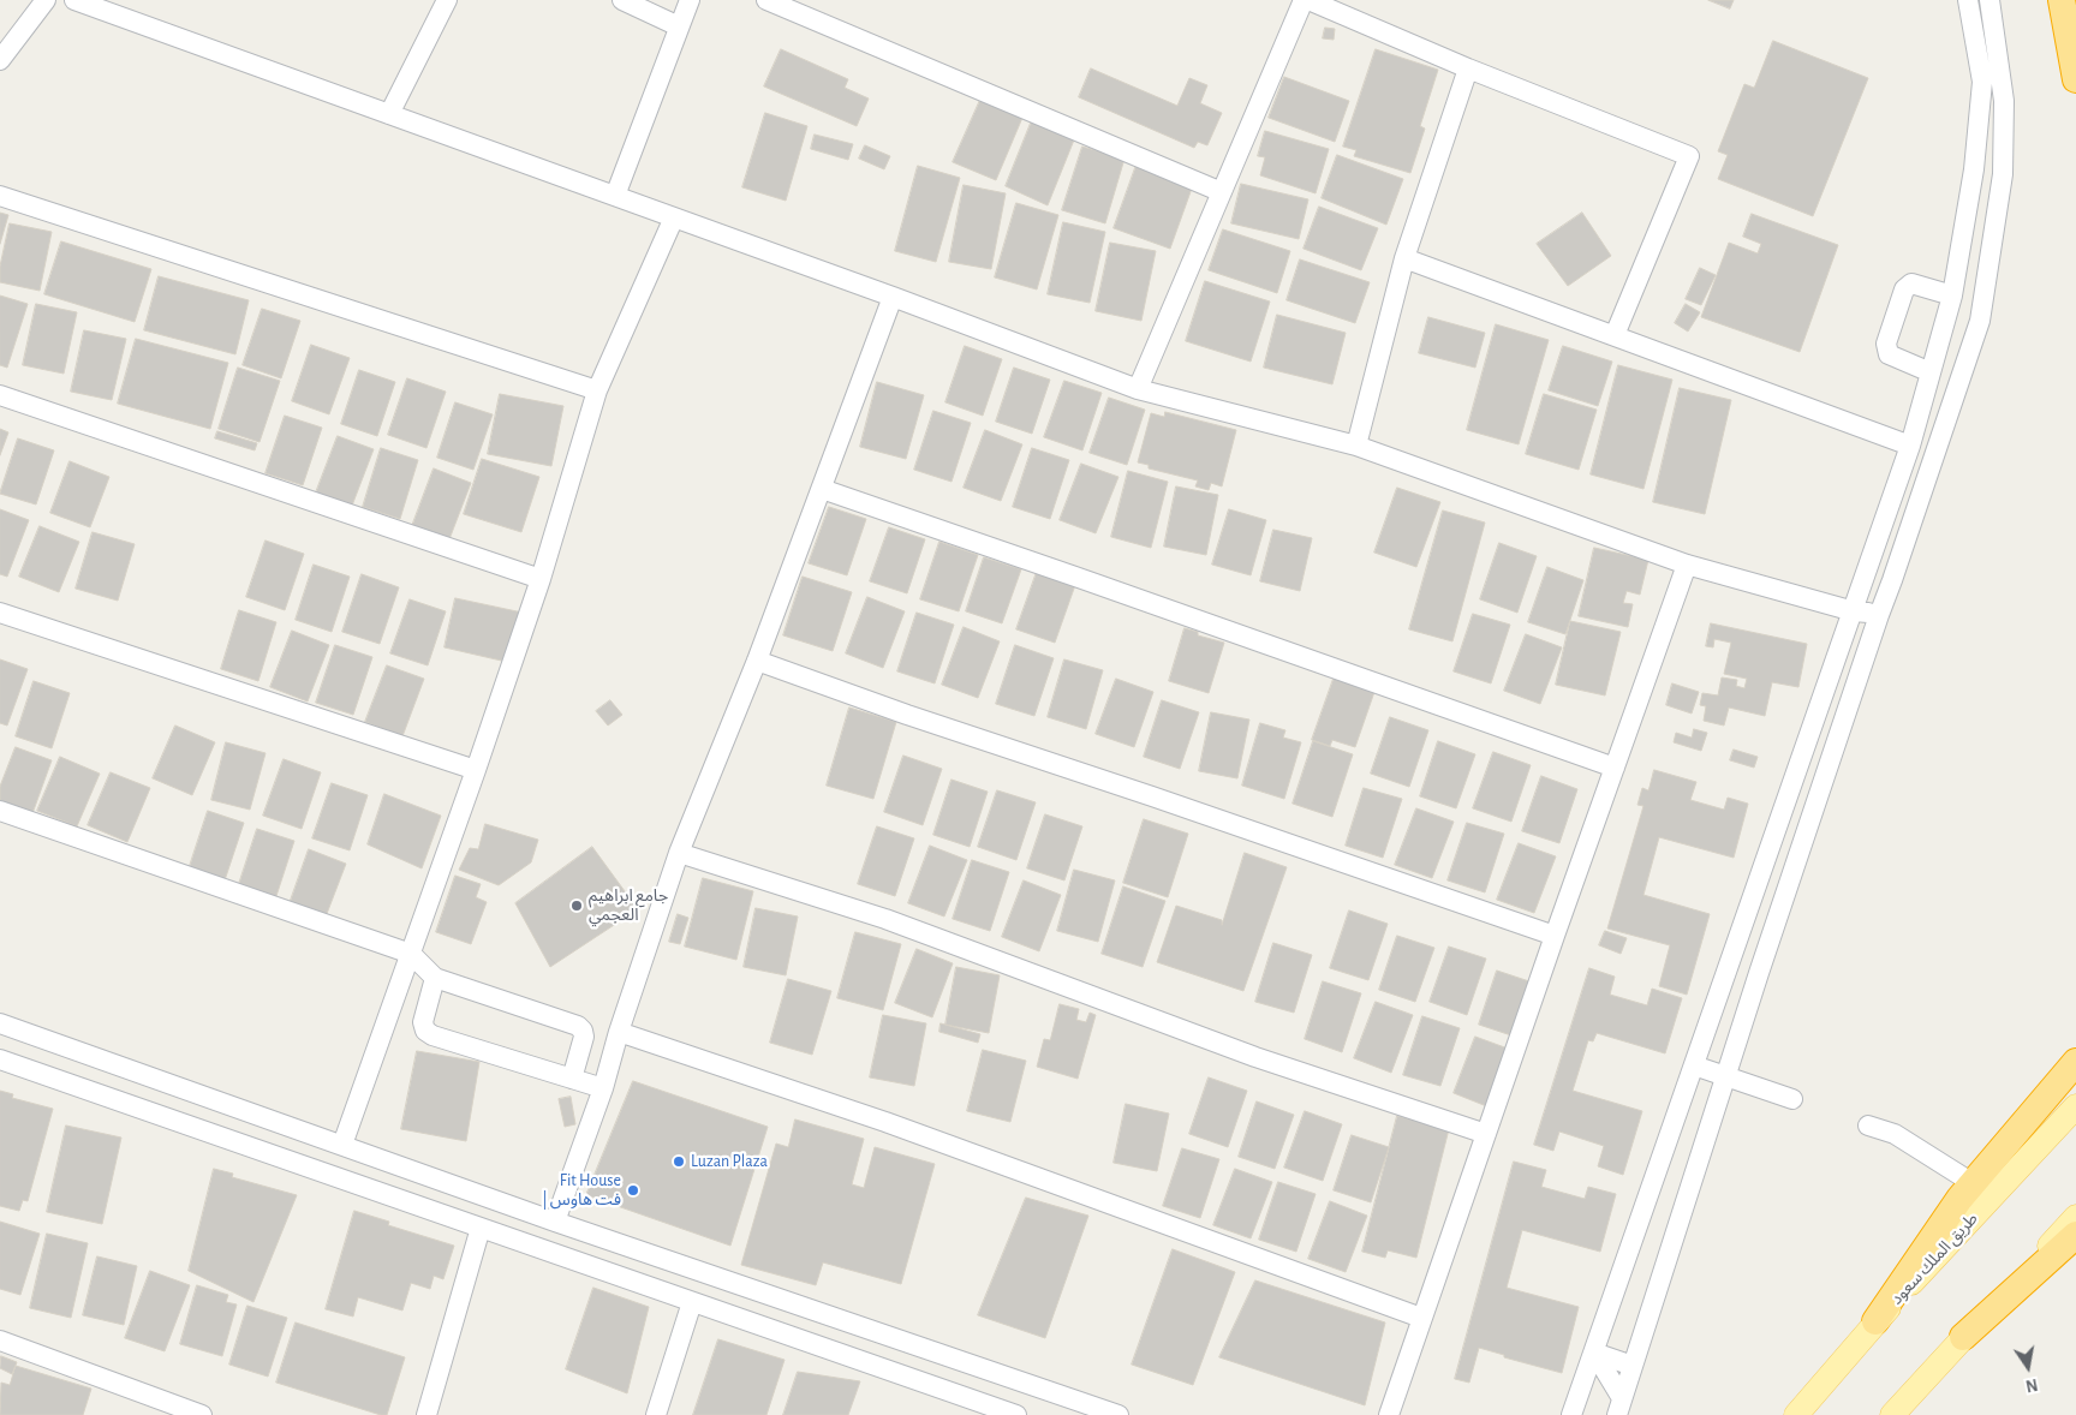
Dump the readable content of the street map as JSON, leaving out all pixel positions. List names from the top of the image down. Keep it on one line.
{"streets":{"main road":["طريق الملك سعود"]},"places":["جامع ابراهيم العجمي","Luzan Plaza","Fit House | فت هاوس"],"north":"bottom"}
